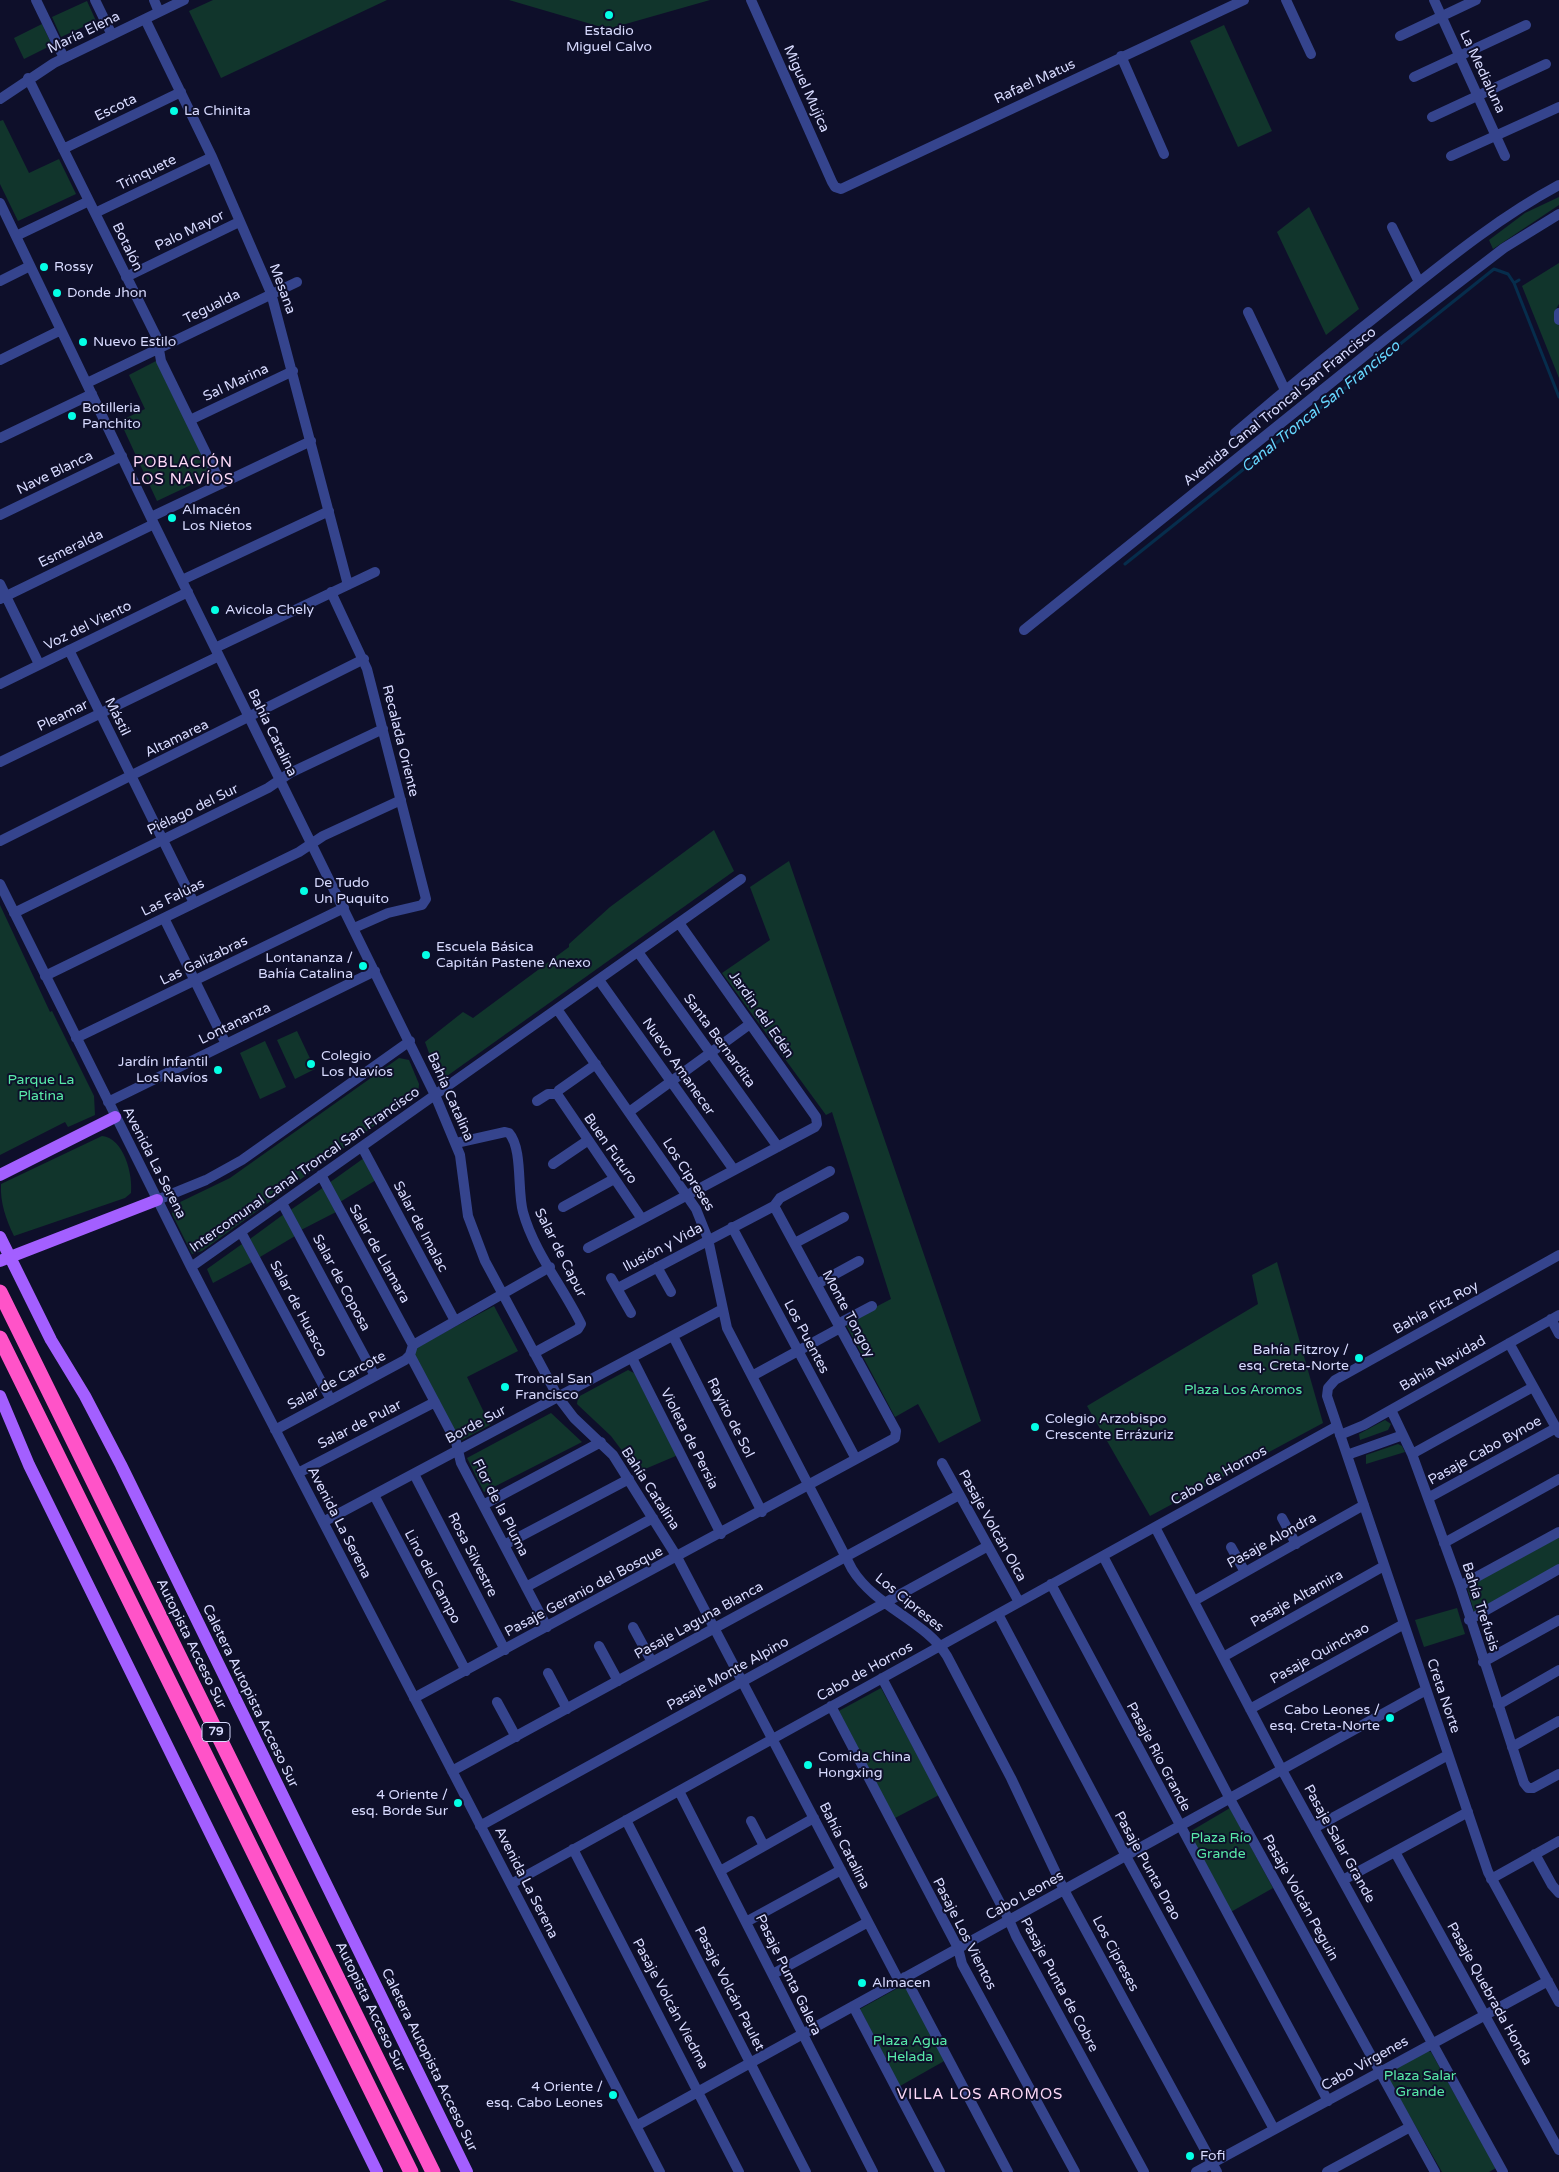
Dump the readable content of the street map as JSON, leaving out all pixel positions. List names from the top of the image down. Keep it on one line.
{"streets":{"highway":["Autopista Acceso Sur","79"],"main road":["Caletera Autopista Acceso Sur"],"street":["María Elena","La Medialuna","Rafael Matus","Miguel Mujica","Escota","Trinquete","Palo Mayor","Botalón","Mesana","Tegualda","Sal Marina","Avenida Canal Troncal San Francisco","Nave Blanca","Esmeralda","Voz del Viento","Pleamar","Mástil","Bahía Catalina","Altamarea","Recalada Oriente","Piélago del Sur","Las Falúas","Las Galizabras","Jardin del Edén","Lontananza","Santa Bernardita","Nuevo Amanecer","Buen Futuro","Avenida La Serena","Intercomunal Canal Troncal San Francisco","Los Cipreses","Salar de Imalac","Ilusión y Vida","Salar de Capur","Salar de Llamara","Salar de Coposa","Bahía Fitz Roy","Salar de Huasco","Monte Tongoy","Los Puentes","Bahía Navidad","Salar de Carcote","Rayito de Sol","Salar de Pular","Borde Sur","Violeta de Persia","Pasaje Cabo Bynoe","Cabo de Hornos","Flor de la Pluma","Pasaje Volcán Olca","Pasaje Alondra","Rosa Silvestre","Lino del Campo","Pasaje Geranio del Bosque","Pasaje Altamira","Bahía Trefusis","Pasaje Laguna Blanca","Pasaje Quinchao","Pasaje Monte Alpino","Creta Norte","Pasaje Río Grande","Pasaje Salar Grande","Pasaje Punta Drao","Cabo Leones","Pasaje Volcán Peguin","Pasaje Los Vientos","Pasaje Punta Galera","Pasaje Punta de Cobre","Pasaje Volcán Paulet","Pasaje Quebrada Honda","Pasaje Volcán Viedma","Cabo Vírgenes"]},"crossings":[["María Elena","Botalón"],["María Elena","Mesana"],["Rafael Matus","Miguel Mujica"],["Escota","Botalón"],["Escota","Mesana"],["Trinquete","Botalón"],["Trinquete","Mesana"],["Palo Mayor","Botalón"],["Palo Mayor","Mesana"],["Botalón","Tegualda"],["Botalón","Sal Marina"],["Botalón","Esmeralda"],["Mesana","Tegualda"],["Mesana","Sal Marina"],["Mesana","Esmeralda"],["Mesana","Pleamar"],["Tegualda","Bahía Catalina"],["Nave Blanca","Bahía Catalina"],["Esmeralda","Bahía Catalina"],["Voz del Viento","Mástil"],["Voz del Viento","Bahía Catalina"],["Pleamar","Mástil"],["Pleamar","Bahía Catalina"],["Pleamar","Recalada Oriente"],["Mástil","Altamarea"],["Mástil","Piélago del Sur"],["Mástil","Las Falúas"],["Bahía Catalina","Altamarea"],["Bahía Catalina","Recalada Oriente"],["Bahía Catalina","Piélago del Sur"],["Bahía Catalina","Las Falúas"],["Bahía Catalina","Las Galizabras"],["Bahía Catalina","Lontananza"],["Bahía Catalina","Intercomunal Canal Troncal San Francisco"],["Bahía Catalina","Salar de Capur"],["Bahía Catalina","Salar de Carcote"],["Bahía Catalina","Borde Sur"],["Bahía Catalina","Cabo de Hornos"],["Bahía Catalina","Pasaje Geranio del Bosque"],["Bahía Catalina","Pasaje Laguna Blanca"],["Bahía Catalina","Pasaje Monte Alpino"],["Bahía Catalina","Cabo Leones"],["Altamarea","Recalada Oriente"],["Recalada Oriente","Piélago del Sur"],["Recalada Oriente","Las Falúas"],["Piélago del Sur","Avenida La Serena"],["Las Falúas","Avenida La Serena"],["Las Galizabras","Avenida La Serena"],["Jardin del Edén","Santa Bernardita"],["Lontananza","Avenida La Serena"],["Avenida La Serena","Intercomunal Canal Troncal San Francisco"],["Avenida La Serena","Salar de Carcote"],["Avenida La Serena","Salar de Pular"],["Avenida La Serena","Borde Sur"],["Avenida La Serena","Cabo de Hornos"],["Avenida La Serena","Pasaje Geranio del Bosque"],["Avenida La Serena","Pasaje Laguna Blanca"],["Avenida La Serena","Pasaje Monte Alpino"],["Avenida La Serena","Cabo Leones"],["Intercomunal Canal Troncal San Francisco","Salar de Imalac"],["Intercomunal Canal Troncal San Francisco","Salar de Llamara"],["Intercomunal Canal Troncal San Francisco","Salar de Coposa"],["Intercomunal Canal Troncal San Francisco","Salar de Huasco"],["Los Cipreses","Ilusión y Vida"],["Los Cipreses","Borde Sur"],["Los Cipreses","Cabo de Hornos"],["Los Cipreses","Pasaje Geranio del Bosque"],["Los Cipreses","Pasaje Laguna Blanca"],["Los Cipreses","Pasaje Monte Alpino"],["Los Cipreses","Cabo Leones"],["Los Cipreses","Cabo Vírgenes"],["Salar de Imalac","Salar de Carcote"],["Ilusión y Vida","Monte Tongoy"],["Ilusión y Vida","Los Puentes"],["Salar de Capur","Salar de Carcote"],["Salar de Llamara","Salar de Carcote"],["Salar de Llamara","Flor de la Pluma"],["Salar de Coposa","Salar de Carcote"],["Bahía Fitz Roy","Creta Norte"],["Salar de Huasco","Salar de Carcote"],["Monte Tongoy","Pasaje Geranio del Bosque"],["Los Puentes","Pasaje Geranio del Bosque"],["Bahía Navidad","Cabo de Hornos"],["Bahía Navidad","Bahía Trefusis"],["Bahía Navidad","Creta Norte"],["Salar de Carcote","Flor de la Pluma"],["Rayito de Sol","Borde Sur"],["Rayito de Sol","Pasaje Geranio del Bosque"],["Salar de Pular","Flor de la Pluma"],["Borde Sur","Violeta de Persia"],["Borde Sur","Flor de la Pluma"],["Borde Sur","Rosa Silvestre"],["Borde Sur","Lino del Campo"],["Violeta de Persia","Pasaje Geranio del Bosque"],["Pasaje Cabo Bynoe","Bahía Trefusis"],["Cabo de Hornos","Pasaje Volcán Olca"],["Cabo de Hornos","Creta Norte"],["Cabo de Hornos","Pasaje Río Grande"],["Cabo de Hornos","Pasaje Salar Grande"],["Cabo de Hornos","Pasaje Punta Drao"],["Cabo de Hornos","Pasaje Volcán Peguin"],["Cabo de Hornos","Pasaje Los Vientos"],["Cabo de Hornos","Pasaje Punta Galera"],["Cabo de Hornos","Pasaje Punta de Cobre"],["Cabo de Hornos","Pasaje Volcán Paulet"],["Cabo de Hornos","Pasaje Volcán Viedma"],["Flor de la Pluma","Pasaje Geranio del Bosque"],["Pasaje Volcán Olca","Pasaje Laguna Blanca"],["Pasaje Volcán Olca","Pasaje Monte Alpino"],["Pasaje Alondra","Creta Norte"],["Pasaje Alondra","Pasaje Salar Grande"],["Rosa Silvestre","Pasaje Geranio del Bosque"],["Lino del Campo","Pasaje Geranio del Bosque"],["Pasaje Altamira","Creta Norte"],["Pasaje Altamira","Pasaje Salar Grande"],["Pasaje Quinchao","Creta Norte"],["Pasaje Quinchao","Pasaje Salar Grande"],["Creta Norte","Cabo Leones"],["Creta Norte","Cabo Vírgenes"],["Pasaje Río Grande","Cabo Leones"],["Pasaje Río Grande","Cabo Vírgenes"],["Pasaje Salar Grande","Cabo Leones"],["Pasaje Salar Grande","Cabo Vírgenes"],["Pasaje Punta Drao","Cabo Leones"],["Pasaje Punta Drao","Cabo Vírgenes"],["Cabo Leones","Pasaje Volcán Peguin"],["Cabo Leones","Pasaje Los Vientos"],["Cabo Leones","Pasaje Punta Galera"],["Cabo Leones","Pasaje Punta de Cobre"],["Cabo Leones","Pasaje Volcán Paulet"],["Cabo Leones","Pasaje Volcán Viedma"],["Pasaje Volcán Peguin","Cabo Vírgenes"],["Pasaje Quebrada Honda","Cabo Vírgenes"]],"districts":["POBLACIÓN LOS NAVÍOS","VILLA LOS AROMOS"],"water":["Canal Troncal San Francisco"],"parks":["Parque La Platina","Plaza Los Aromos","Plaza Río Grande","Plaza Agua Helada","Plaza Salar Grande"],"places":["Estadio Miguel Calvo","La Chinita","Rossy","Donde Jhon","Nuevo Estilo","Botilleria Panchito","Almacén Los Nietos","Avicola Chely","De Tudo Un Puquito","Escuela Básica Capitán Pastene Anexo","Lontananza / Bahía Catalina","Colegio Los Navíos","Jardín Infantil Los Navíos","Bahía Fitzroy / esq. Creta-Norte","Troncal San Francisco","Colegio Arzobispo Crescente Errázuriz","Cabo Leones / esq. Creta-Norte","Comida China Hongxing","4 Oriente / esq. Borde Sur","Almacen","4 Oriente / esq. Cabo Leones","Fofi"]}
